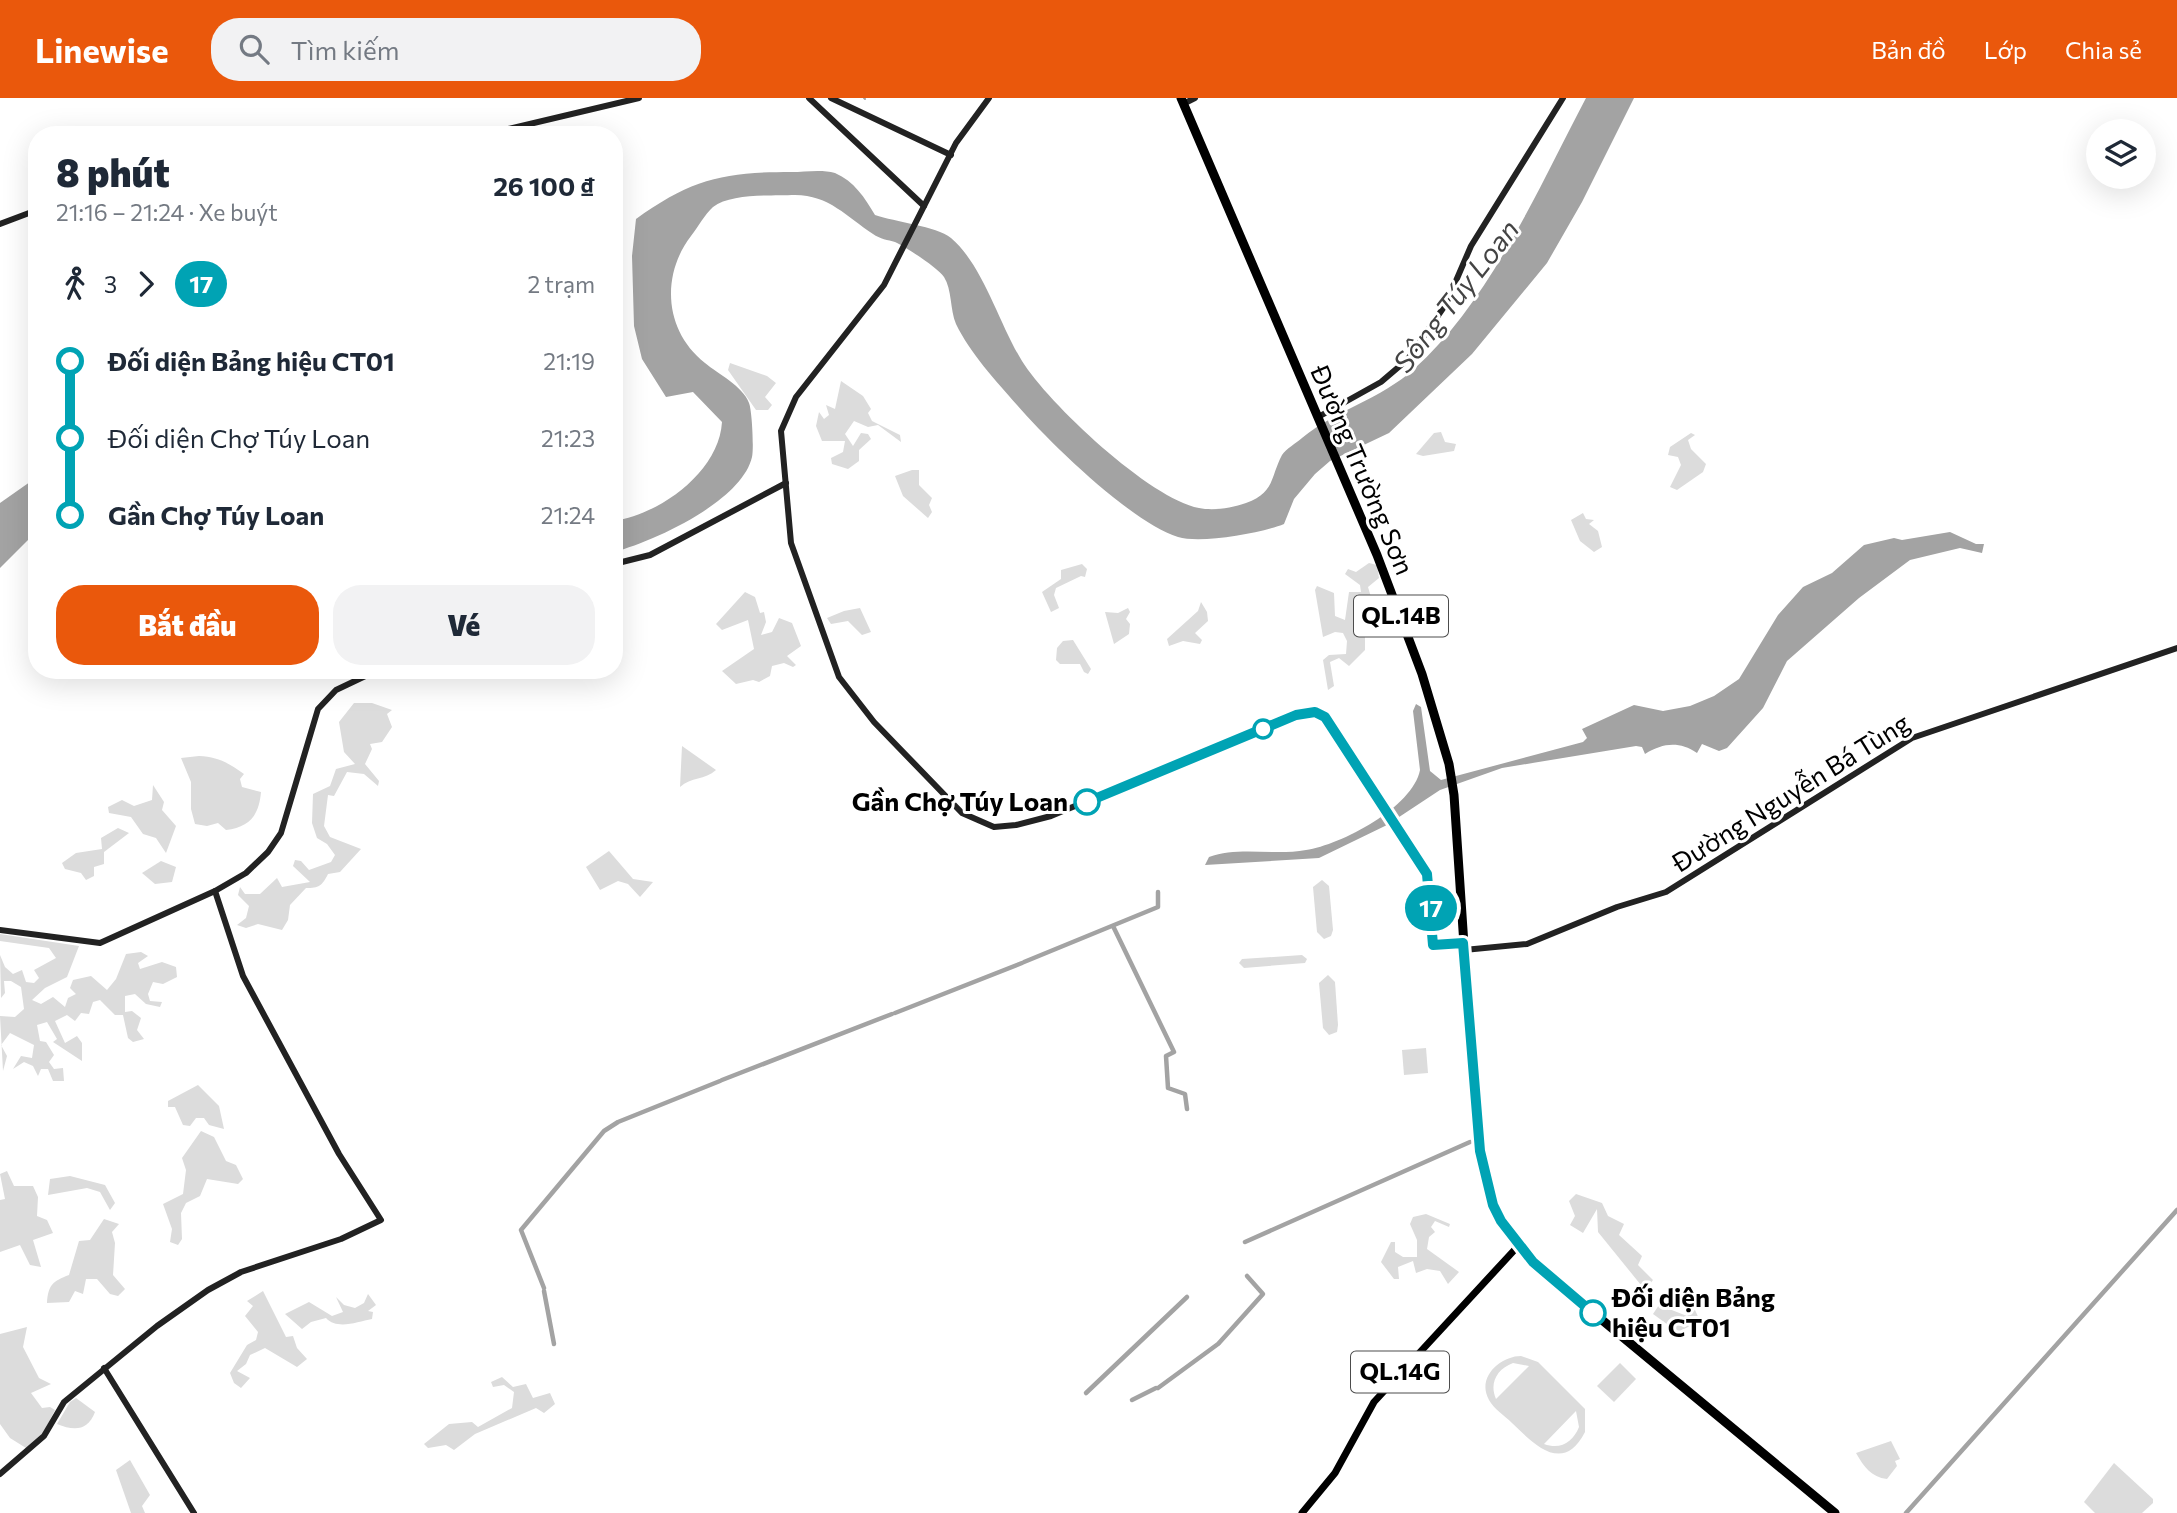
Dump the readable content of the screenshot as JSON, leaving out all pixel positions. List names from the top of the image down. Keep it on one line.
{"streets":{"highway":["Đường Trường Sơn","QL.14B"],"main road":["QL.14G"],"street":["Đường Nguyễn Bá Tùng"]},"crossings":[["Đường Trường Sơn","Đường Nguyễn Bá Tùng"],["Đường Trường Sơn","QL.14G"]],"water":["Sông Túy Loan"],"places":["Gần Chợ Túy Loan","Đối diện Bảng hiệu CT01"],"lines":["bus line 17"],"page":{"header":"Linewise","search":"Tìm kiếm","nav":["Bản đồ","Lớp","Chia sẻ"],"on_map":"17","heading":["8 phút","21:16 – 21:24 · Xe buýt","26 100 ₫"],"legs":["3","17","2 trạm"],"list":[{"name":"Đối diện Bảng hiệu CT01","value":"21:19"},{"name":"Đối diện Chợ Túy Loan","value":"21:23"},{"name":"Gần Chợ Túy Loan","value":"21:24"}],"buttons":["Bắt đầu","Vé"]}}
